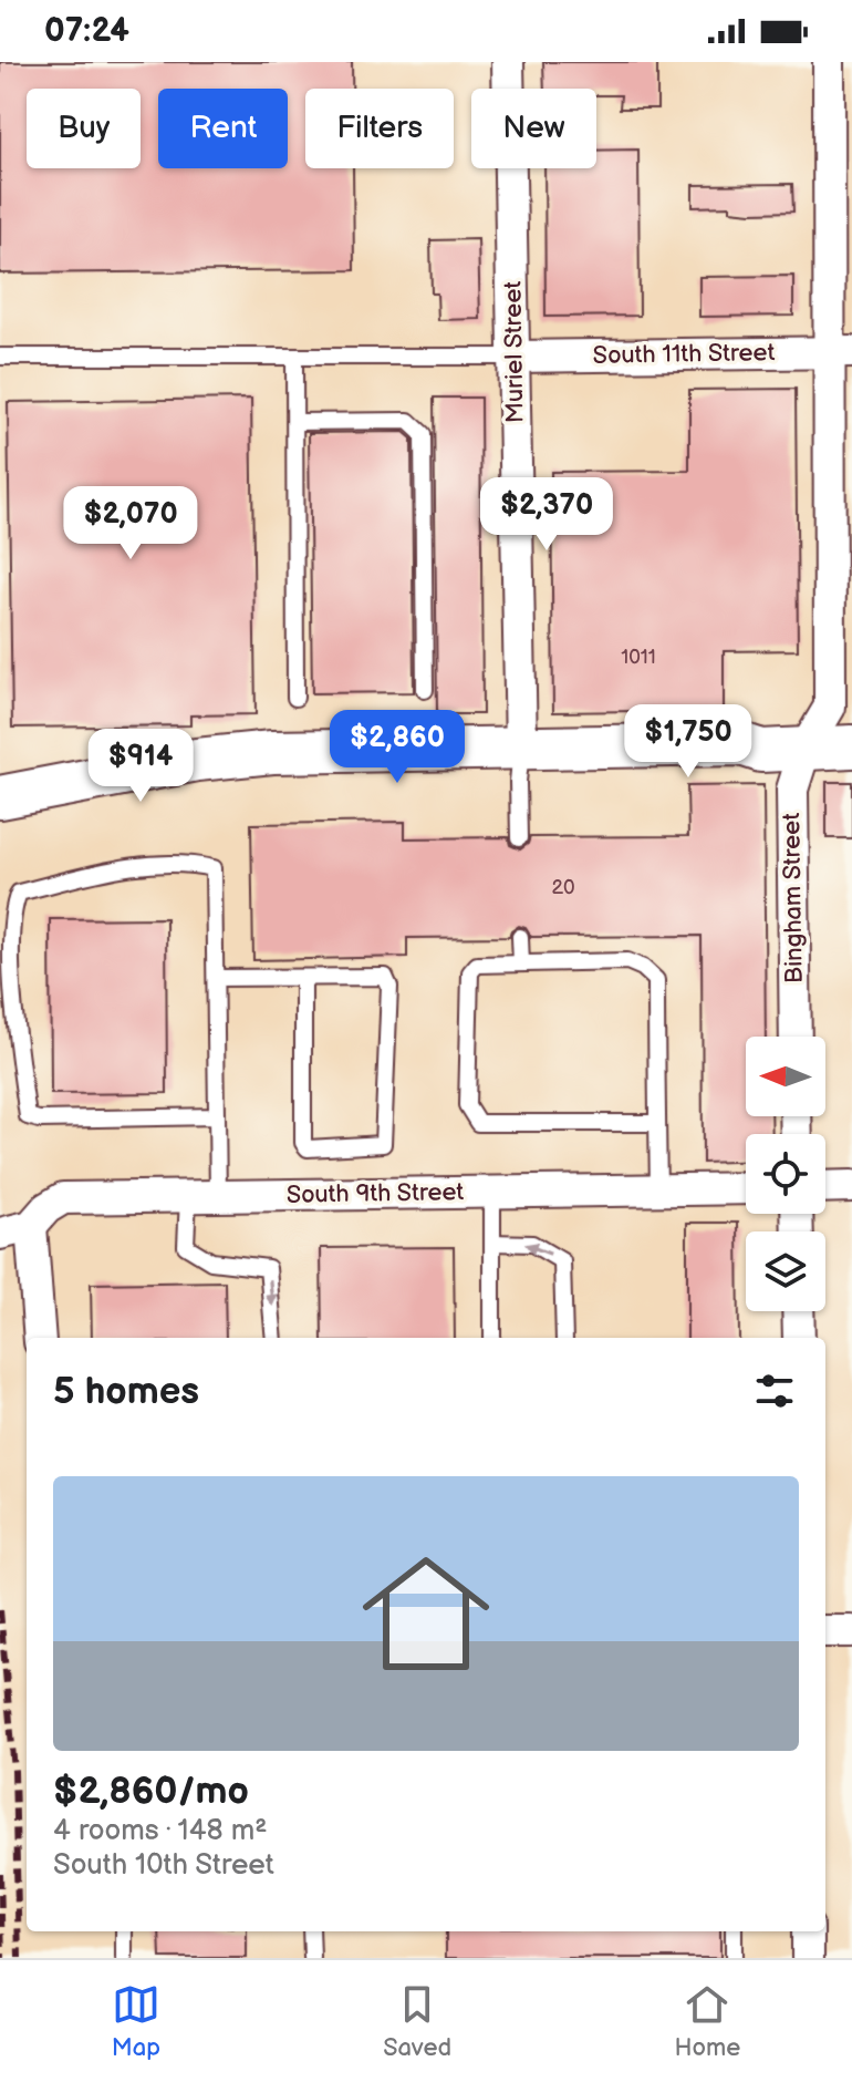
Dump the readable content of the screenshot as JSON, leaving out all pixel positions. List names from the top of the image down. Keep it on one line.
{"streets":{"street":["Muriel Street","South 11th Street","Bingham Street","South 9th Street"]},"crossings":[["Muriel Street","South 11th Street"],["South 11th Street","Bingham Street"]],"house_numbers":["1011","20"],"north":"left","page":{"status":"07:24","chip":["Buy","Rent","Filters","New"],"price":["$2,370","$2,070","$1,750","$2,860","$914"],"heading":"5 homes","list":[{"name":"$2,860/mo","note":"4 rooms · 148 m² · South 10th Street"}],"tabs":["Map","Saved","Home"]}}
